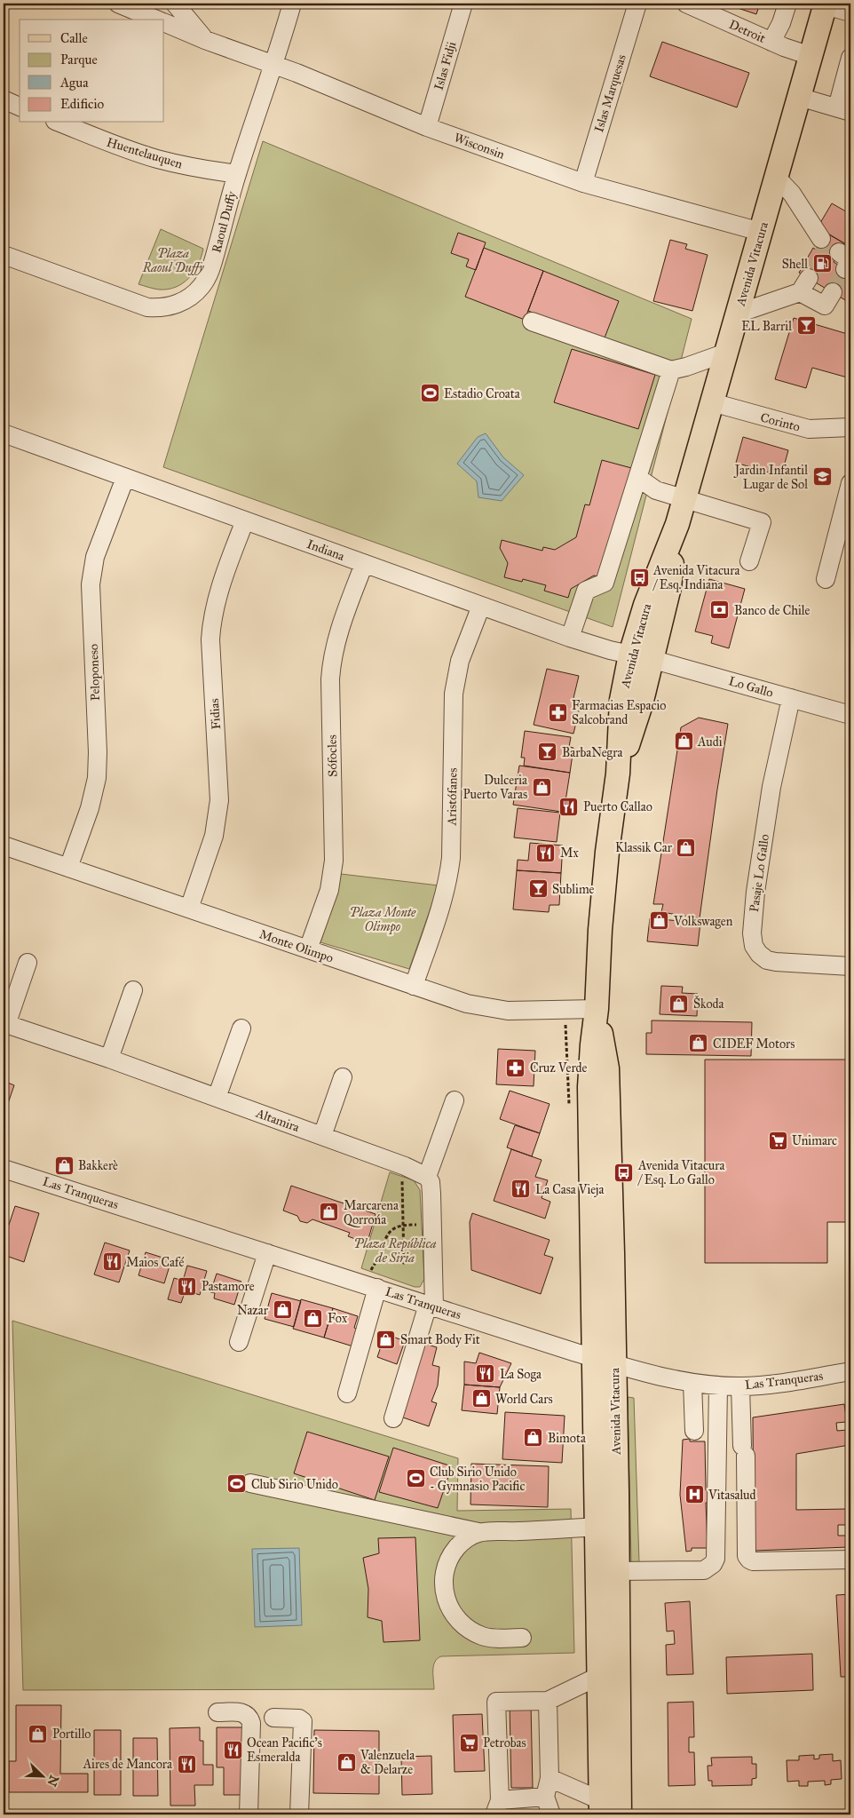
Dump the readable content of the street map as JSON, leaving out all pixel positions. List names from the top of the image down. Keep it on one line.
{"streets":{"main road":["Avenida Vitacura"],"street":["Detroit","Islas Fidji","Islas Marquesas","Wisconsin","Huentelauquen","Raoul Duffy","Corinto","Indiana","Peloponeso","Lo Gallo","Fidias","Sófocles","Aristófanes","Pasaje Lo Gallo","Monte Olimpo","Altamira","Las Tranqueras"]},"crossings":[["Detroit","Avenida Vitacura"],["Islas Fidji","Wisconsin"],["Islas Marquesas","Wisconsin"],["Wisconsin","Raoul Duffy"],["Wisconsin","Avenida Vitacura"],["Huentelauquen","Raoul Duffy"],["Avenida Vitacura","Corinto"],["Avenida Vitacura","Indiana"],["Avenida Vitacura","Lo Gallo"],["Avenida Vitacura","Monte Olimpo"],["Avenida Vitacura","Las Tranqueras"],["Indiana","Peloponeso"],["Indiana","Lo Gallo"],["Indiana","Fidias"],["Indiana","Sófocles"],["Indiana","Aristófanes"],["Peloponeso","Monte Olimpo"],["Lo Gallo","Pasaje Lo Gallo"],["Fidias","Monte Olimpo"],["Sófocles","Monte Olimpo"],["Aristófanes","Monte Olimpo"]],"parks":["Plaza Raoul Duffy","Plaza Monte Olimpo","Plaza República de Siria"],"places":{"fuel station":["Shell"],"bar":["EL Barril","BarbaNegra","Sublime"],"sports":["Estadio Croata","Club Sirio Unido - Gymnasio Pacific","Club Sirio Unido"],"school or university":["Jardin Infantil Lugar de Sol"],"bus stop":["Avenida Vitacura / Esq. Indiana","Avenida Vitacura / Esq. Lo Gallo"],"bank":["Banco de Chile"],"pharmacy":["Farmacias Espacio Salcobrand","Cruz Verde"],"shop":["Audi","Dulceria Puerto Varas","Klassik Car","Volkswagen","Škoda","CIDEF Motors","Bakkerè","Marcarena Qorrońa","Nazar","Fox","Smart Body Fit","World Cars","Bimota","Portillo","Valenzuela & Delarze"],"restaurant":["Puerto Callao","Mx","La Casa Vieja","Maios Café","Pastamore","La Soga","Ocean Pacific's Esmeralda","Aires de Mancora"],"supermarket":["Unimarc","Petrobas"],"hospital":["Vitasalud"]},"legend":["Calle","Parque","Agua","Edificio"],"north":"bottom right"}
